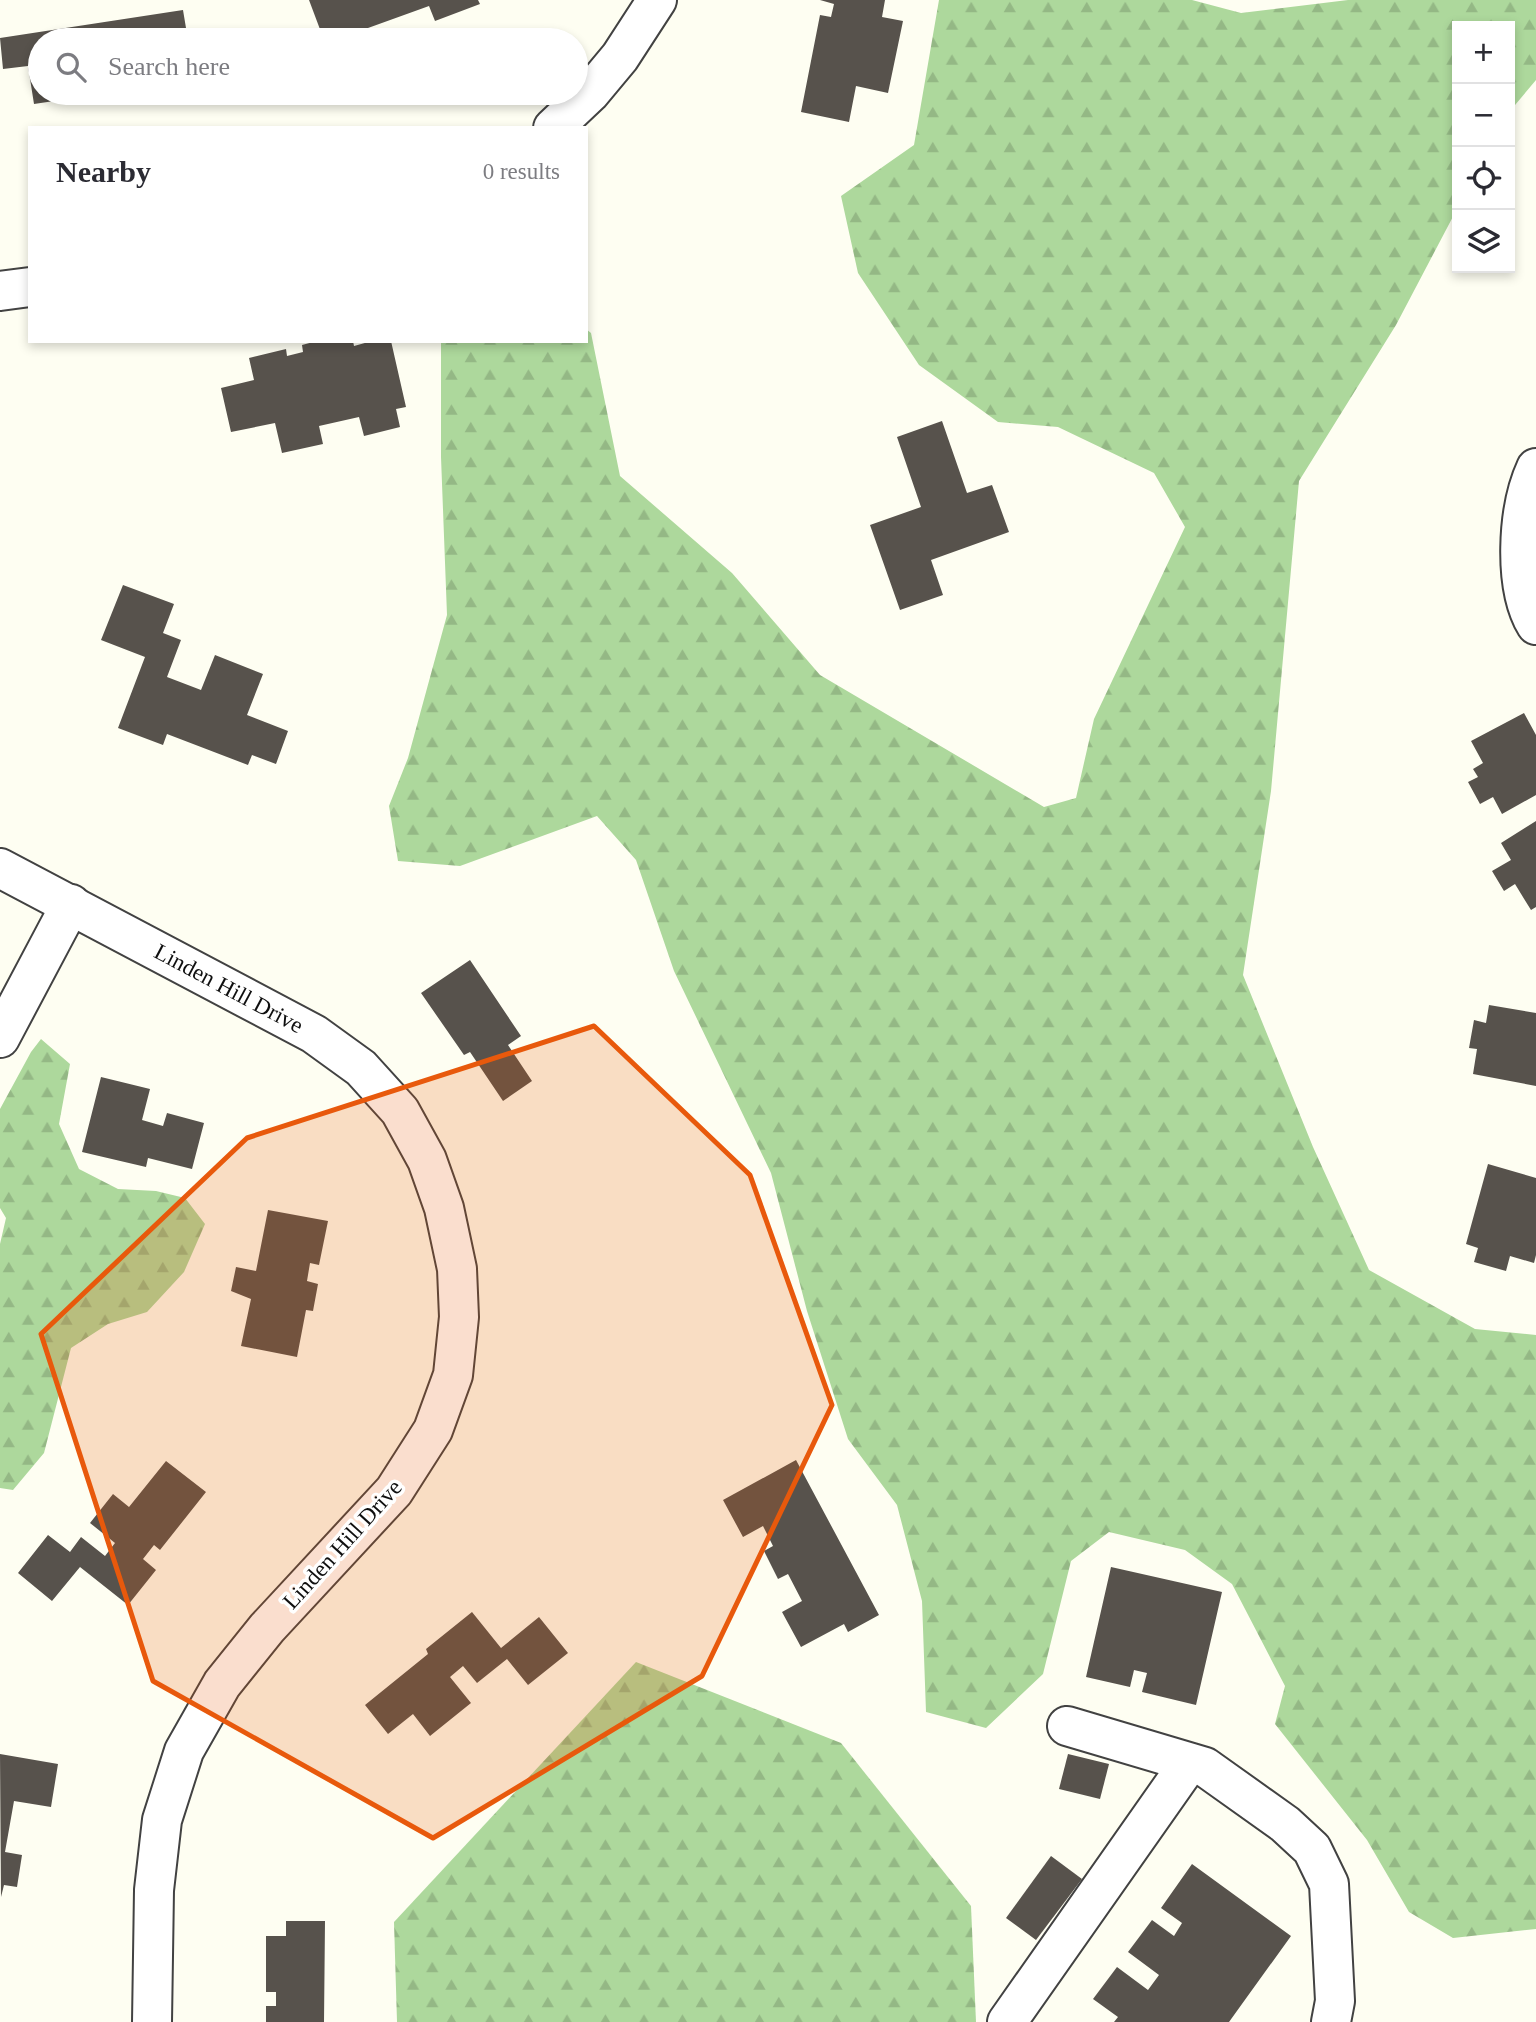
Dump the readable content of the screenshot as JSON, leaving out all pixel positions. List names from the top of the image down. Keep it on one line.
{"streets":{"street":["Linden Hill Drive"]},"page":{"map_buttons":["+","−"],"search":"Search here","heading":["Nearby","0 results"]}}
